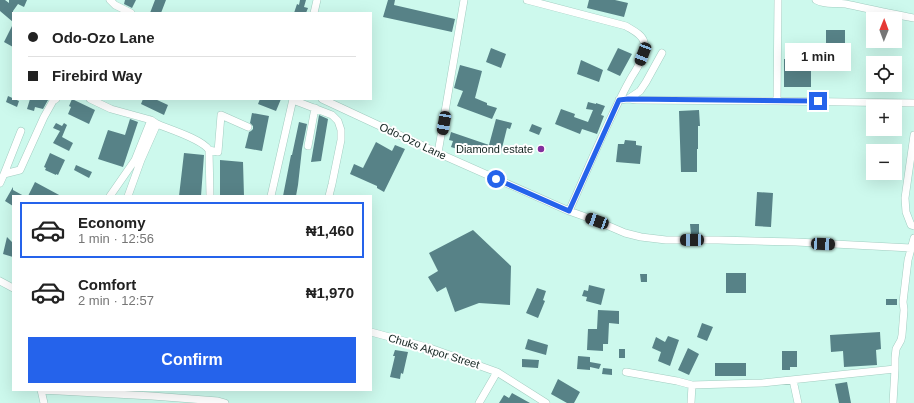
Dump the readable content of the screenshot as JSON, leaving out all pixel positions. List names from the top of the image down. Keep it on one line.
{"streets":{"street":["Odo-Ozo Lane","Chuks Akpor Street"]},"places":["Diamond estate"],"north":"top","page":{"map_buttons":["+","−"],"banner":["Odo-Ozo Lane","Firebird Way"],"bubble":"1 min","list":[{"name":"Economy","note":"1 min · 12:56","value":"₦1,460"},{"name":"Comfort","note":"2 min · 12:57","value":"₦1,970"}],"buttons":"Confirm"}}
